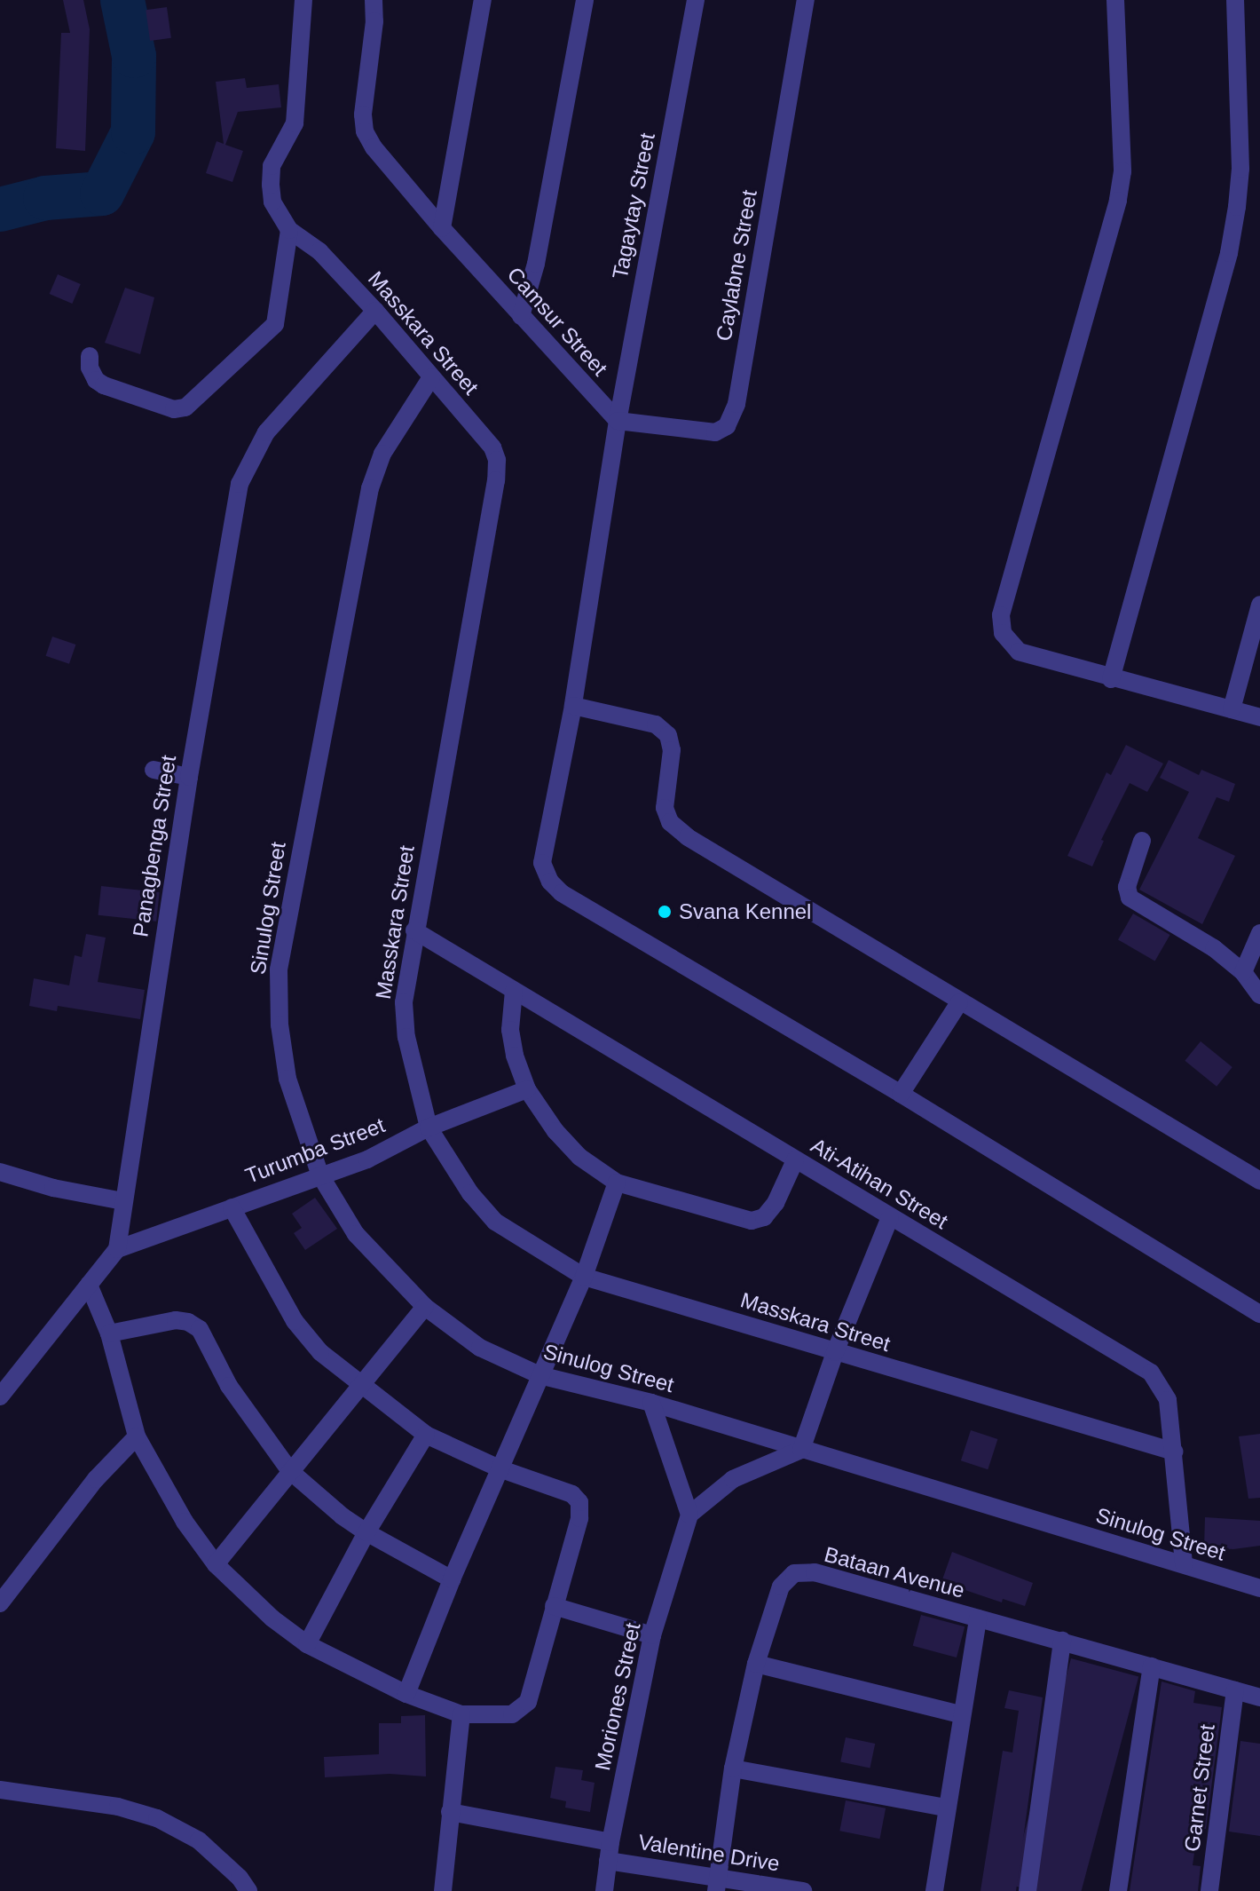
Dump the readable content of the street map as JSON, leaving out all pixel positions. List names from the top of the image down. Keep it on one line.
{"streets":{"street":["Tagaytay Street","Caylabne Street","Camsur Street","Masskara Street","Panagbenga Street","Sinulog Street","Turumba Street","Ati-Atihan Street","Bataan Avenue","Moriones Street","Garnet Street","Valentine Drive"]},"crossings":[["Tagaytay Street","Caylabne Street"],["Tagaytay Street","Camsur Street"],["Caylabne Street","Camsur Street"],["Masskara Street","Panagbenga Street"],["Masskara Street","Sinulog Street"],["Masskara Street","Turumba Street"],["Masskara Street","Ati-Atihan Street"],["Panagbenga Street","Turumba Street"],["Sinulog Street","Turumba Street"],["Sinulog Street","Ati-Atihan Street"],["Bataan Avenue","Garnet Street"],["Bataan Avenue","Valentine Drive"],["Moriones Street","Valentine Drive"]],"places":["Svana Kennel"]}
